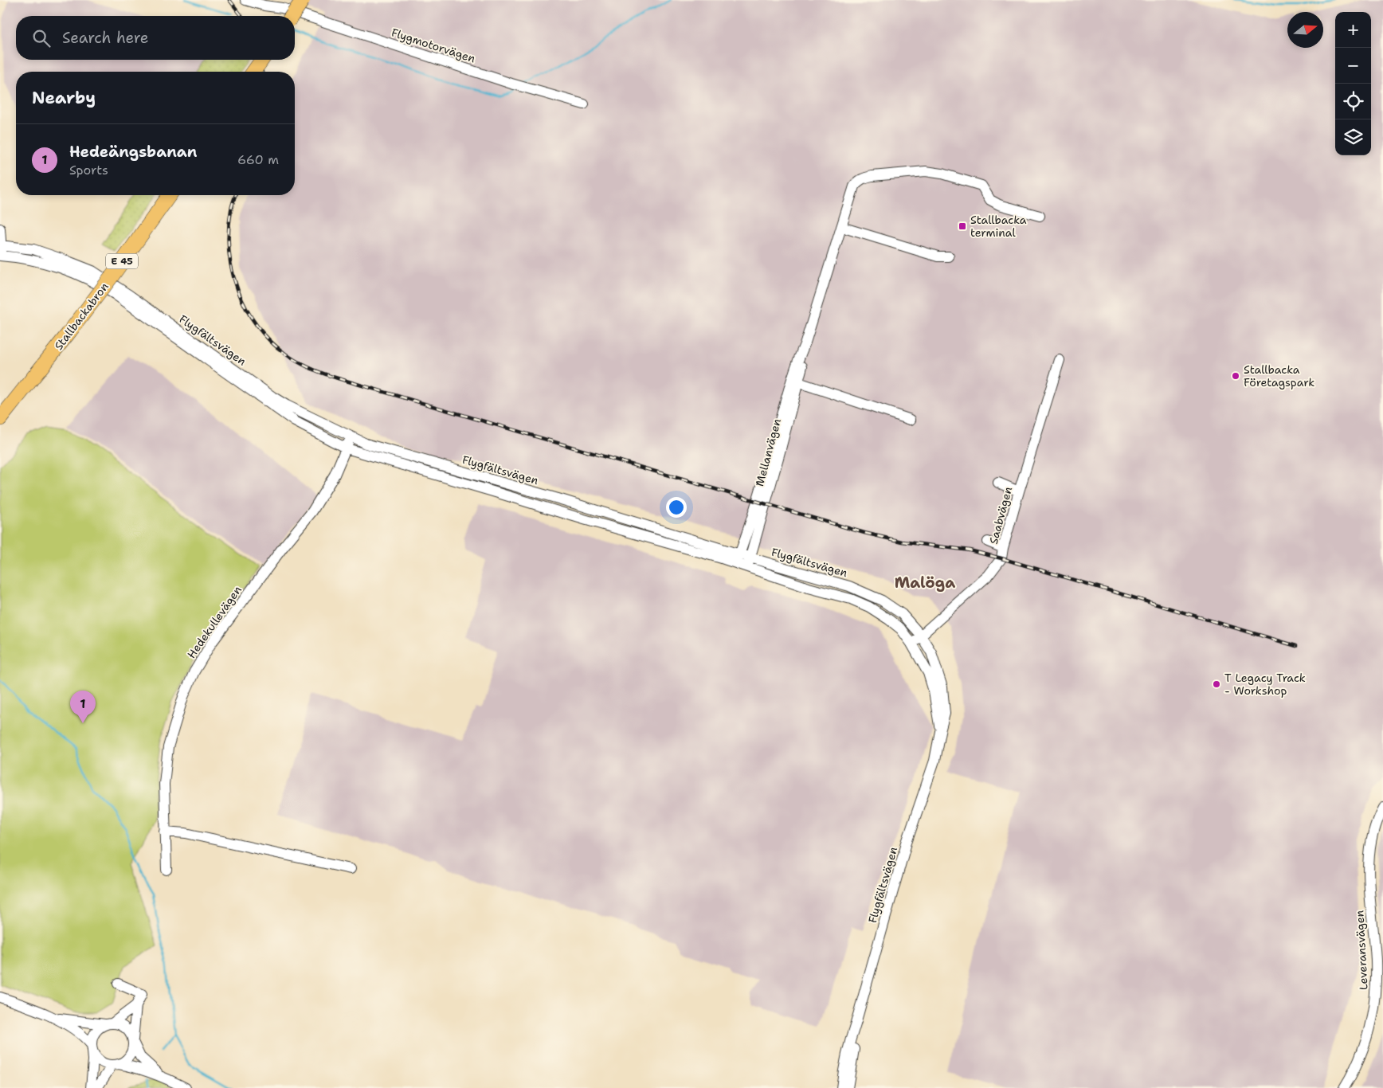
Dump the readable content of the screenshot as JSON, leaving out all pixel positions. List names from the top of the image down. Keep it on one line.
{"streets":{"highway":["E 45","Stallbackabron"],"street":["Flygmotorvägen","Flygfältsvägen","Mellanvägen","Saabvägen","Hedekullevägen","Leveransvägen"]},"crossings":[["Flygfältsvägen","Mellanvägen"],["Flygfältsvägen","Saabvägen"],["Flygfältsvägen","Hedekullevägen"]],"districts":["Malöga"],"places":{"transit":["Stallbacka terminal"],"other":["Stallbacka Företagspark","T Legacy Track - Workshop"]},"north":"right","page":{"map_buttons":["+","−"],"search":"Search here","heading":"Nearby","list":[{"mark":"1","name":"Hedeängsbanan","note":"Sports","value":"660 m"}],"pins":"1"}}
